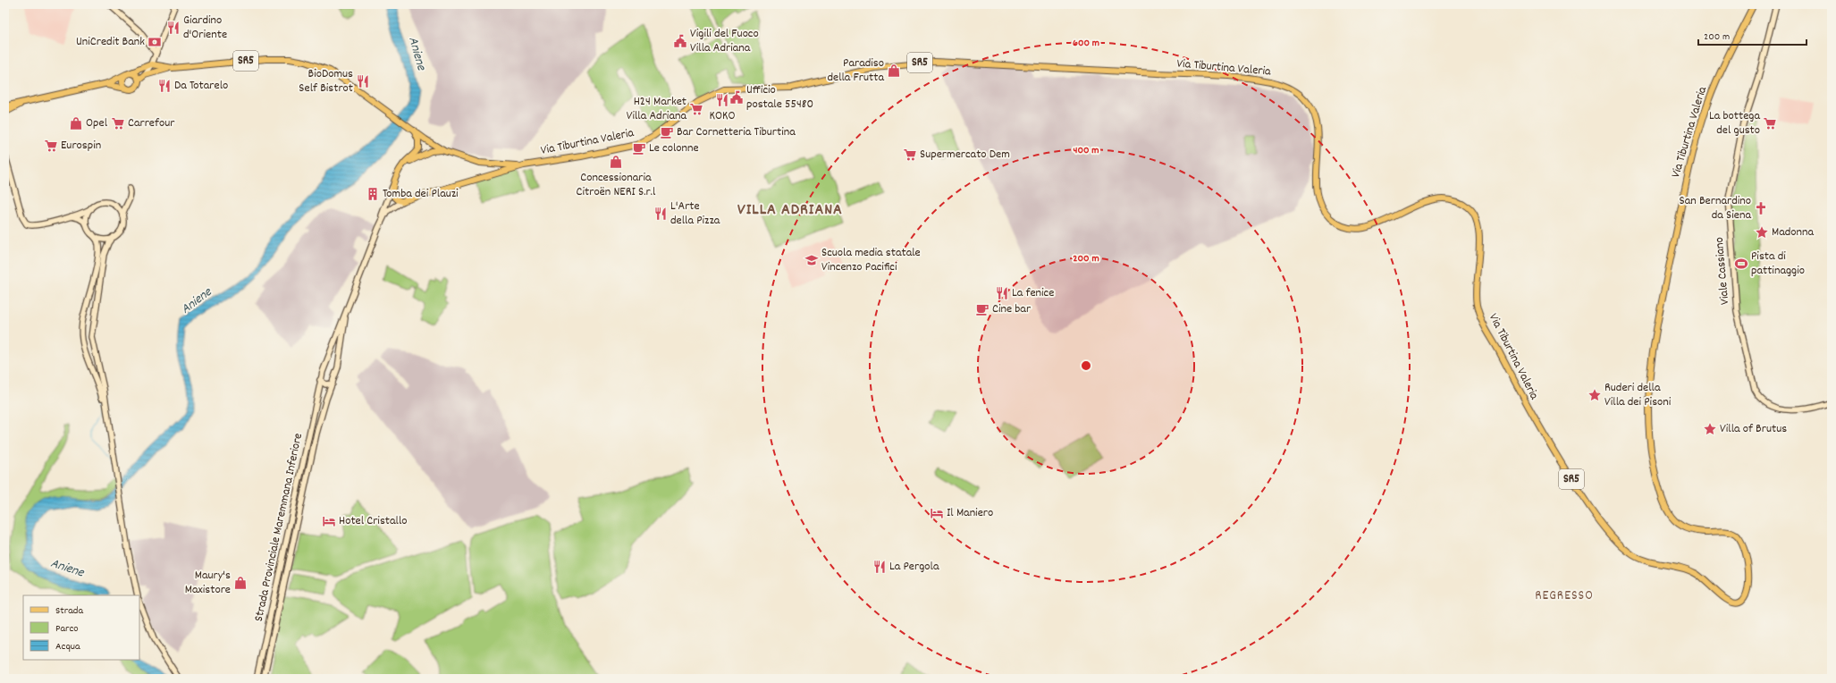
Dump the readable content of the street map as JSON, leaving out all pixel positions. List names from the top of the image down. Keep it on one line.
{"streets":{"main road":["SR5","Via Tiburtina Valeria","Viale Cassiano","Strada Provinciale Maremmana Inferiore"]},"crossings":[["Via Tiburtina Valeria","Strada Provinciale Maremmana Inferiore"]],"districts":["VILLA ADRIANA","REGRESSO"],"water":["Aniene"],"places":{"restaurant":["Giardino d'Oriente","BioDomus Self Bistrot","Da Totarelo","KOKO","L'Arte della Pizza","La fenice","La Pergola"],"public building":["Vigili del Fuoco Villa Adriana","Ufficio postale 55480"],"bank":["UniCredit Bank"],"shop":["Paradiso della Frutta","Opel","Concessionaria Citroën NERI S.r.l","Maury's Maxistore"],"supermarket":["H24 Market Villa Adriana","Carrefour","La bottega del gusto","Eurospin","Supermercato Dem"],"cafe":["Bar Cornetteria Tiburtina","Le colonne","Cine bar"],"building":["Tomba dei Plauzi"],"church":["San Bernardino da Siena"],"place":["Madonna","Ruderi della Villa dei Pisoni","Villa of Brutus"],"school or university":["Scuola media statale Vincenzo Pacifici"],"sports":["Pista di pattinaggio"],"hotel":["Il Maniero","Hotel Cristallo"]},"legend":["Strada","Parco","Acqua"],"scale_bar":"200 m","rings":["600 m","400 m","200 m"]}
